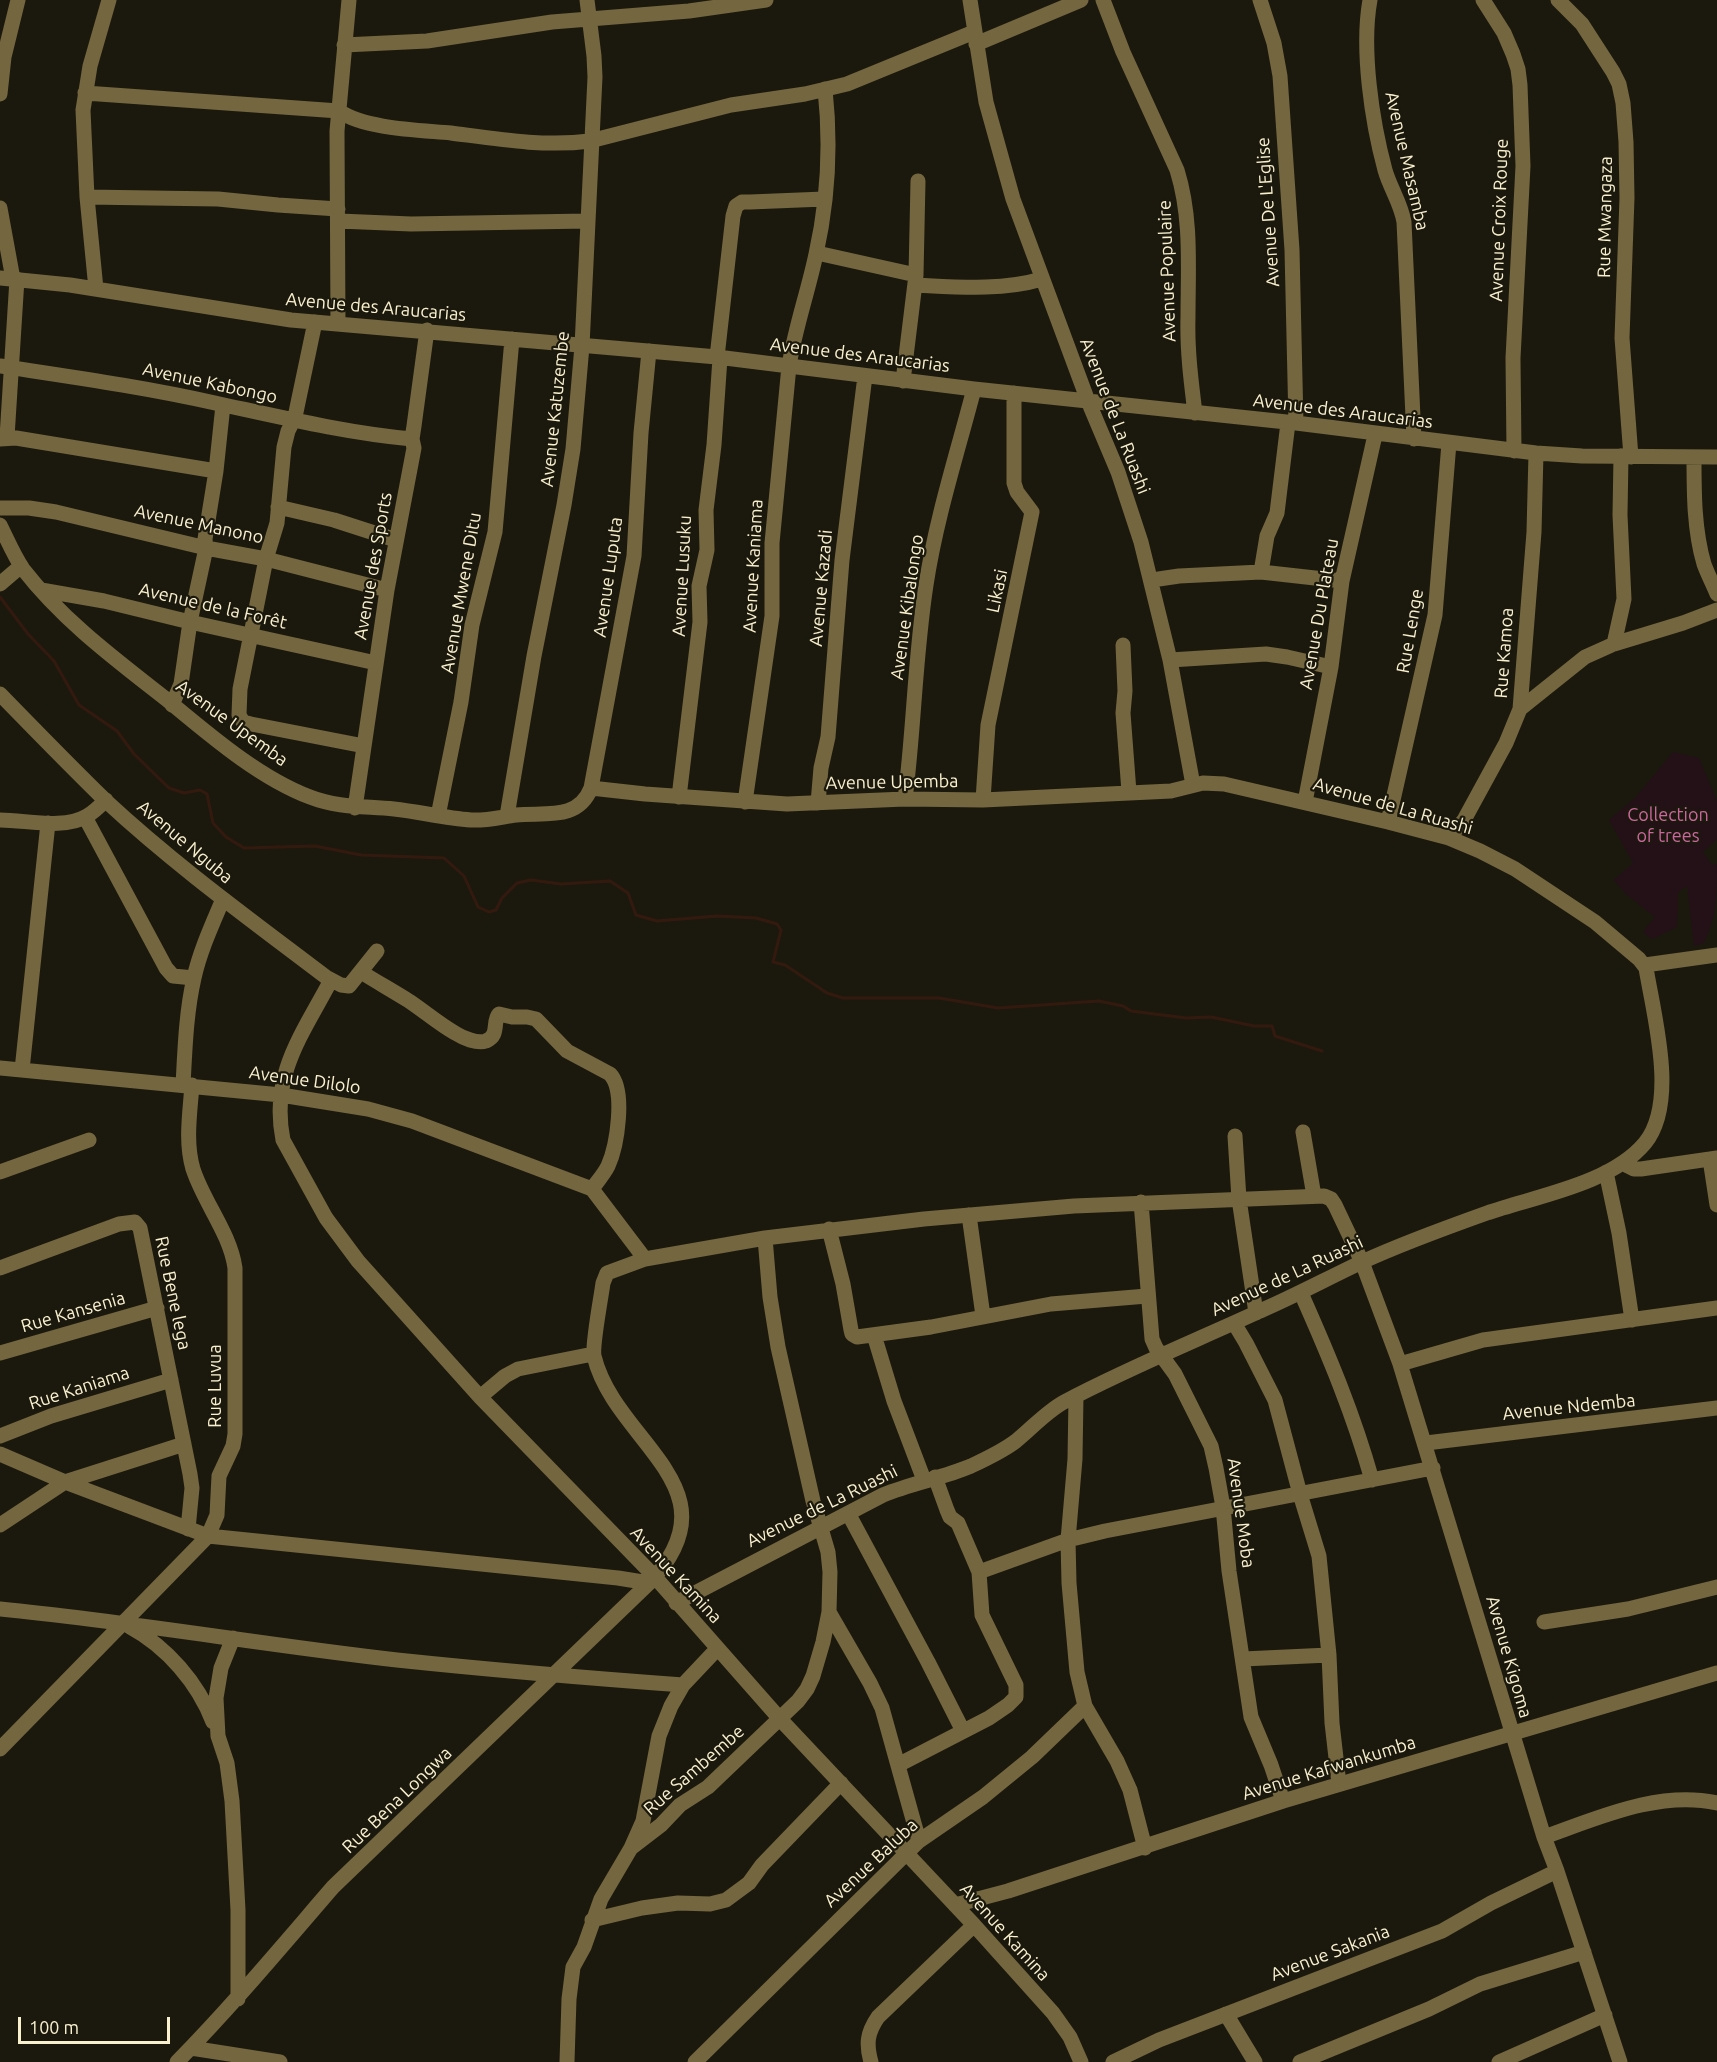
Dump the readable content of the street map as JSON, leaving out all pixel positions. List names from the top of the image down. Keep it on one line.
{"streets":{"street":["Avenue Masamba","Avenue De L'Eglise","Rue Mwangaza","Avenue Croix Rouge","Avenue Populaire","Avenue des Araucarias","Avenue Kabongo","Avenue Katuzembe","Avenue de La Ruashi","Avenue Manono","Avenue des Sports","Avenue Kaniama","Avenue Lusuku","Avenue Luputa","Avenue Kazadi","Likasi","Avenue Mwene Ditu","Avenue de la Forêt","Avenue Kibalongo","Avenue Du Plateau","Rue Lenge","Rue Kamoa","Avenue Upemba","Avenue Nguba","Avenue Dilolo","Rue Bene lega","Rue Kansenia","Rue Luvua","Rue Kaniama","Avenue Ndemba","Avenue Moba","Avenue Kamina","Avenue Kigoma","Avenue Kafwankumba","Rue Sambembe","Rue Bena Longwa","Avenue Baluba","Avenue Sakania"]},"crossings":[["Avenue Masamba","Avenue des Araucarias"],["Avenue De L'Eglise","Avenue des Araucarias"],["Rue Mwangaza","Avenue des Araucarias"],["Avenue Croix Rouge","Avenue des Araucarias"],["Avenue Populaire","Avenue des Araucarias"],["Avenue des Araucarias","Avenue Katuzembe"],["Avenue des Araucarias","Avenue de La Ruashi"],["Avenue des Araucarias","Avenue des Sports"],["Avenue des Araucarias","Avenue Kaniama"],["Avenue des Araucarias","Avenue Lusuku"],["Avenue des Araucarias","Avenue Luputa"],["Avenue des Araucarias","Avenue Kazadi"],["Avenue des Araucarias","Likasi"],["Avenue des Araucarias","Avenue Mwene Ditu"],["Avenue des Araucarias","Avenue Kibalongo"],["Avenue des Araucarias","Avenue Du Plateau"],["Avenue des Araucarias","Rue Lenge"],["Avenue des Araucarias","Rue Kamoa"],["Avenue Kabongo","Avenue des Sports"],["Avenue Katuzembe","Avenue Upemba"],["Avenue de La Ruashi","Avenue Du Plateau"],["Avenue de La Ruashi","Rue Lenge"],["Avenue de La Ruashi","Rue Kamoa"],["Avenue de La Ruashi","Avenue Upemba"],["Avenue de La Ruashi","Avenue Moba"],["Avenue de La Ruashi","Avenue Kamina"],["Avenue de La Ruashi","Avenue Kigoma"],["Avenue de La Ruashi","Rue Sambembe"],["Avenue Manono","Avenue des Sports"],["Avenue des Sports","Avenue de la Forêt"],["Avenue des Sports","Avenue Upemba"],["Avenue Kaniama","Avenue Lusuku"],["Avenue Kaniama","Avenue Upemba"],["Avenue Lusuku","Avenue Upemba"],["Avenue Luputa","Avenue Upemba"],["Avenue Kazadi","Avenue Upemba"],["Likasi","Avenue Upemba"],["Avenue Mwene Ditu","Avenue Upemba"],["Avenue de la Forêt","Avenue Upemba"],["Avenue Kibalongo","Avenue Upemba"],["Avenue Nguba","Rue Luvua"],["Avenue Nguba","Avenue Kamina"],["Avenue Dilolo","Rue Luvua"],["Avenue Dilolo","Avenue Kamina"],["Rue Bene lega","Rue Kansenia"],["Rue Bene lega","Rue Kaniama"],["Avenue Ndemba","Avenue Kigoma"],["Avenue Moba","Avenue Kafwankumba"],["Avenue Kamina","Avenue Kafwankumba"],["Avenue Kamina","Rue Sambembe"],["Avenue Kamina","Rue Bena Longwa"],["Avenue Kamina","Avenue Baluba"],["Avenue Kigoma","Avenue Kafwankumba"],["Avenue Kigoma","Avenue Sakania"]],"parks":["Collection of trees"],"scale_bar":"100 m"}
